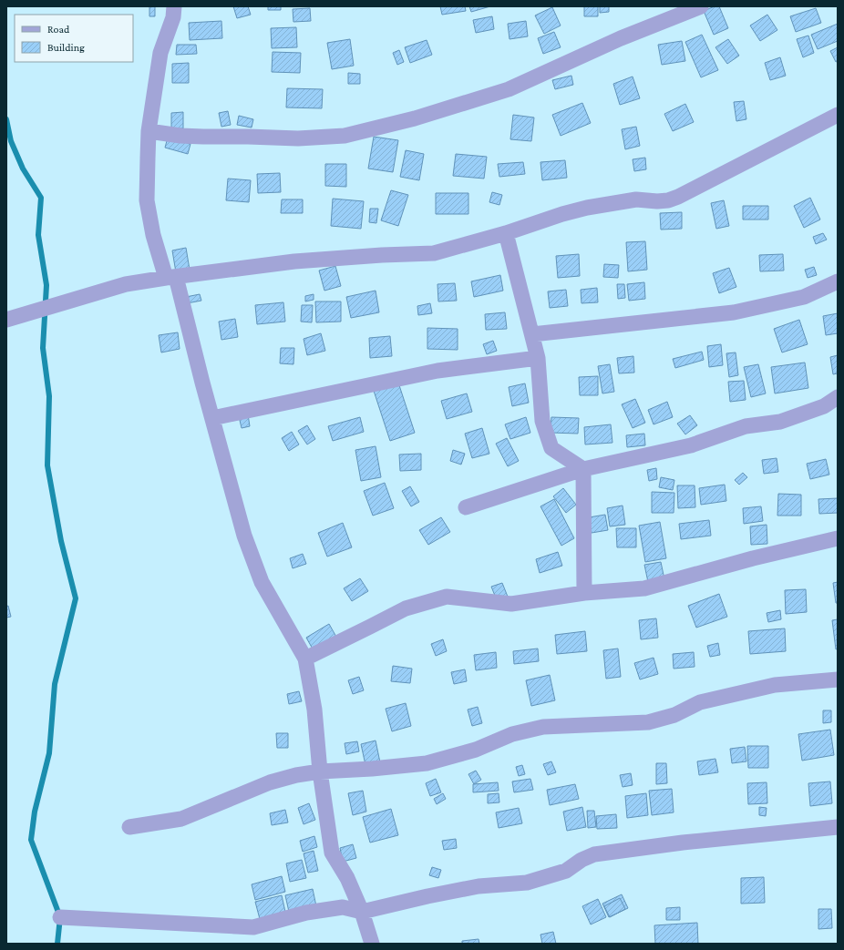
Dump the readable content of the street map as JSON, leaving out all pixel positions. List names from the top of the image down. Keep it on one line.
{"legend":["Road","Building"]}
